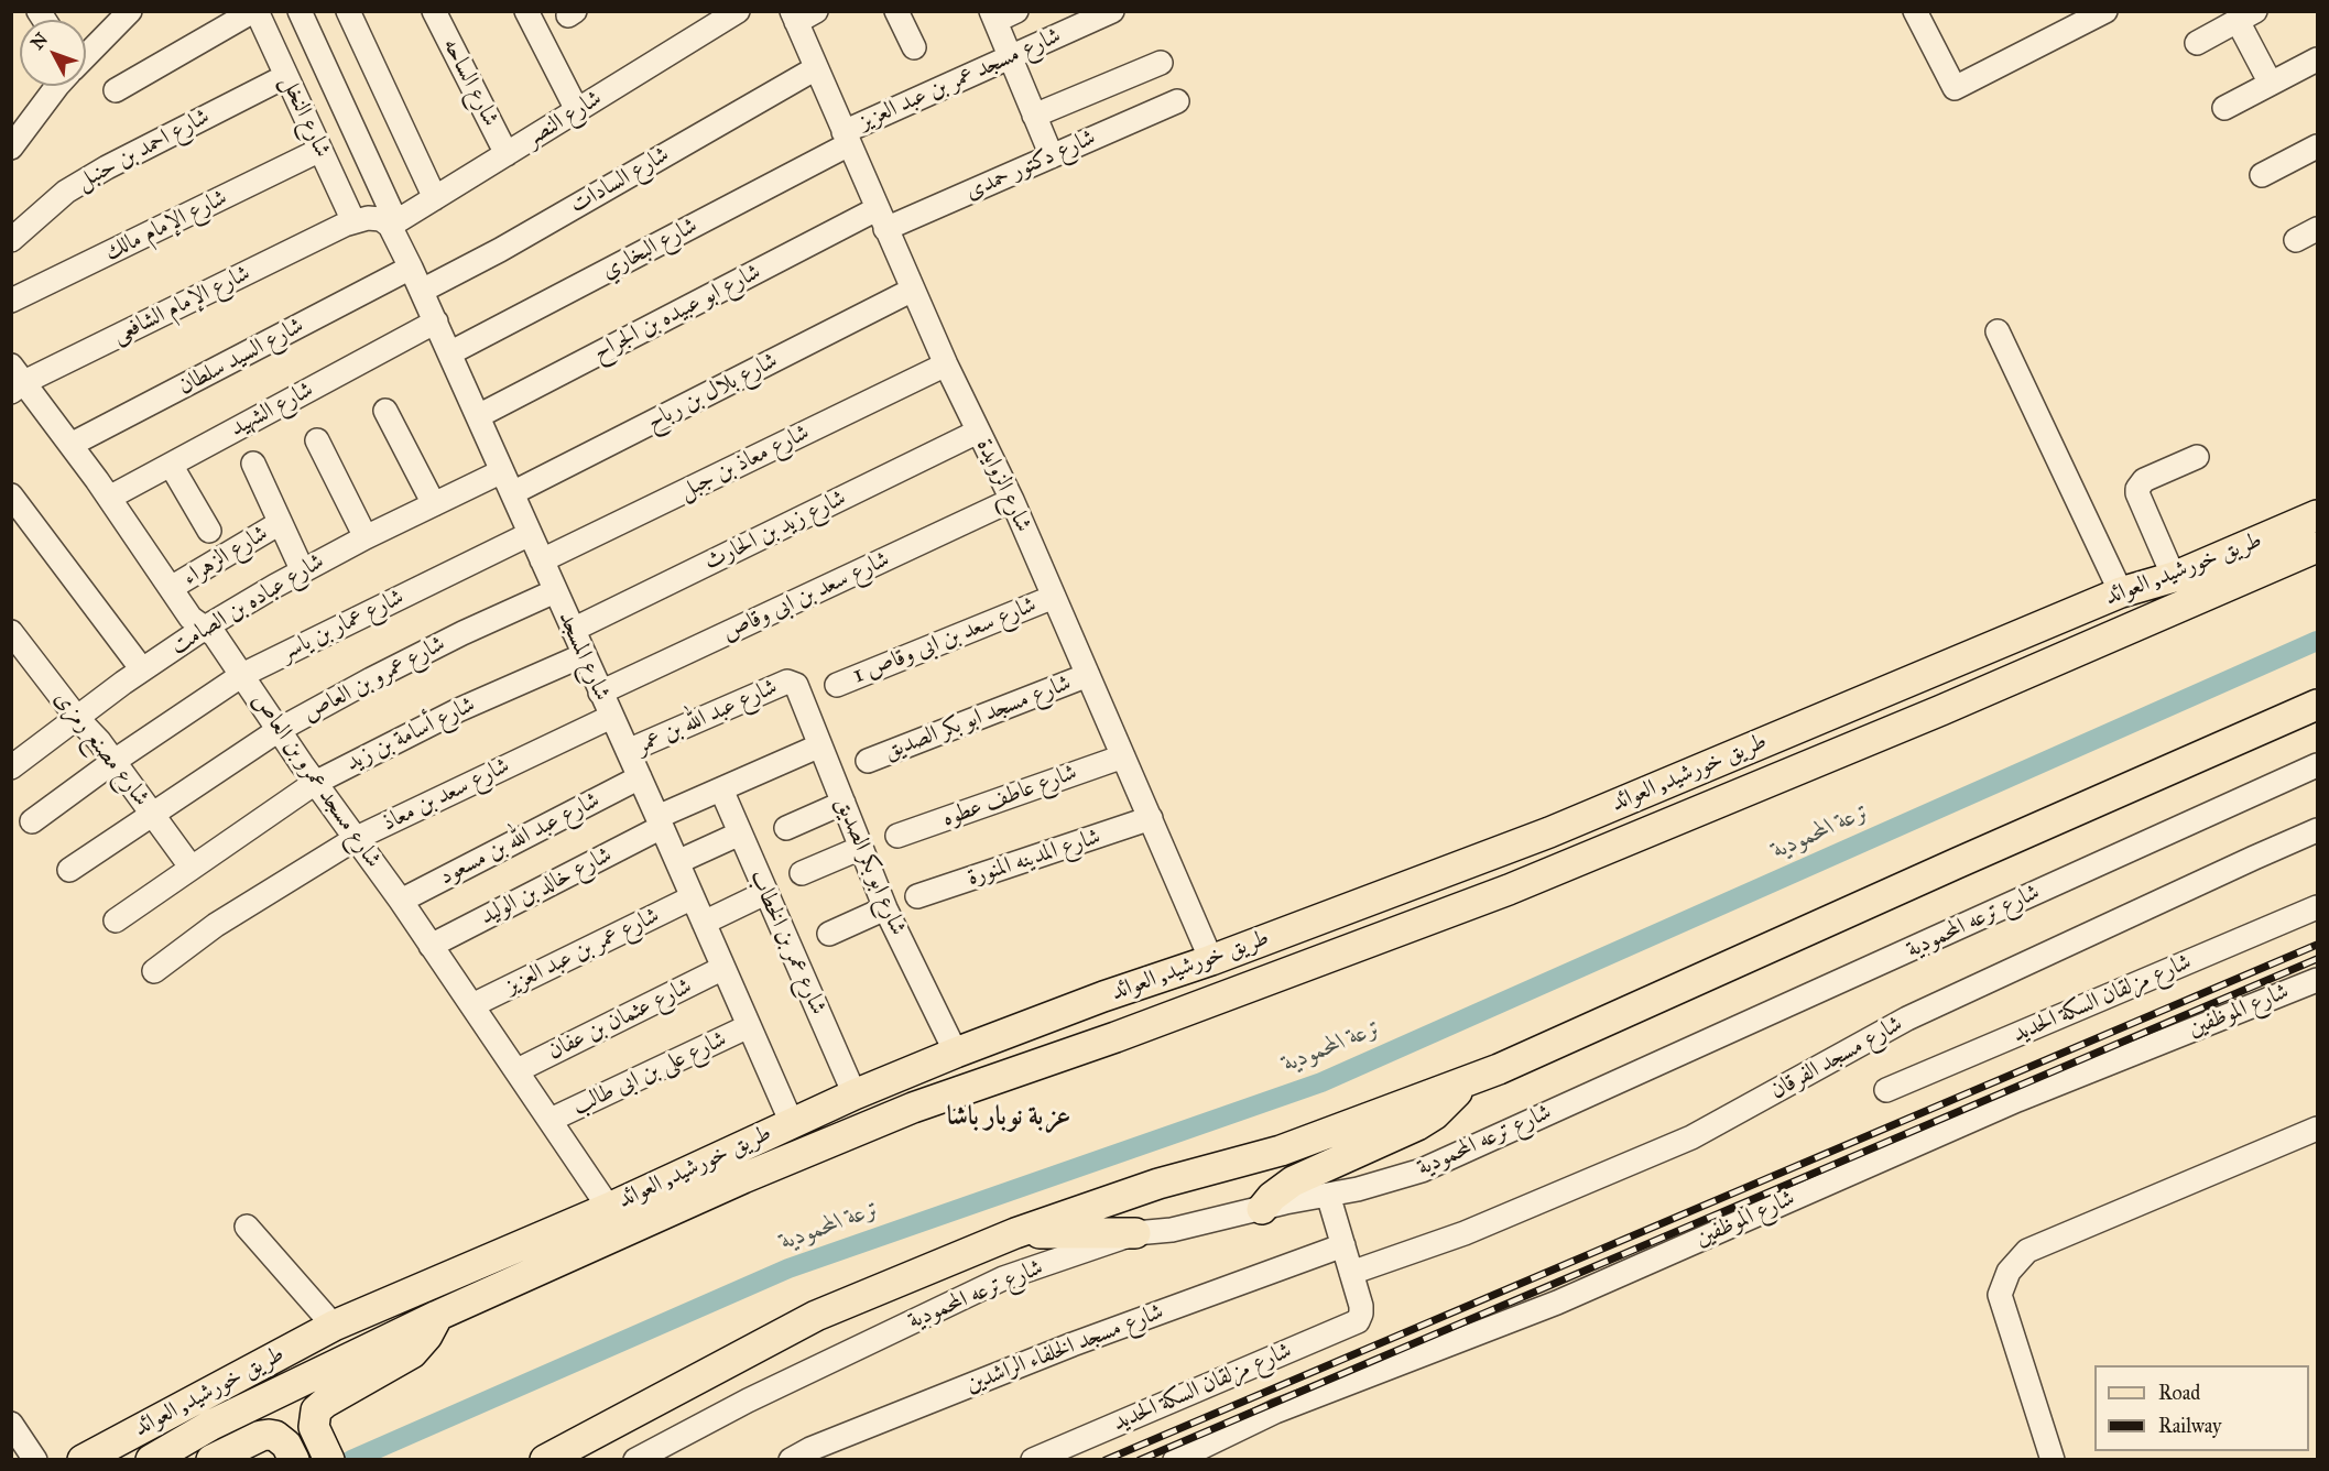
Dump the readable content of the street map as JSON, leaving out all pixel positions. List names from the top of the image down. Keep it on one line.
{"streets":{"main road":["طريق خورشيد, العوائد"],"street":["شارع مسجد عمر بن عبد العزيز","شارع الساحه","شارع النخل","شارع النصر","شارع احمد بن حنبل","شارع دكتور حمدى","شارع السادات","شارع الإمام مالك","شارع البخاري","شارع الإمام الشافعى","شارع ابو عبيده بن الجراح","شارع السيد سلطان","شارع بلال بن رباح","شارع الشهيد","شارع معاذ بن جبل","شارع الزوايدة","شارع زيد بن الحارث","شارع الزهراء","شارع سعد بن ابى وقاص","شارع عباده بن الصامت","شارع عمار بن ياسر","شارع سعد بن ابى وقاص 1","شارع المسجد","شارع عمرو بن العاص","شارع عبد الله بن عمر","شارع مسجد ابو بكر الصديق","شارع أسامة بن زيد","شارع مصنع رمزى","شارع مسجد عمرو بن العاص","شارع سعد بن معاذ","شارع عاطف عطوه","شارع عبد الله بن مسعود","شارع المدينه المنورة","شارع ابو بكر الصديق","شارع خالد بن الوليد","شارع ترعه المحمودية","شارع عمر بن الخطاب","شارع عمر بن عبد العزيز","شارع مزلقان السكة الحديد","شارع الموظفين","شارع عثمان بن عفان","شارع مسجد الفرقان","شارع على بن ابى طالب","شارع مسجد الخلفاء الراشدين"]},"crossings":[["شارع مسجد عمر بن عبد العزيز","شارع البخاري"],["شارع مسجد عمر بن عبد العزيز","شارع الزوايدة"],["شارع الساحه","شارع النصر"],["شارع النخل","شارع احمد بن حنبل"],["شارع النخل","شارع الإمام مالك"],["شارع النخل","شارع الإمام الشافعى"],["شارع النصر","شارع المسجد"],["شارع دكتور حمدى","شارع ابو عبيده بن الجراح"],["شارع دكتور حمدى","شارع الزوايدة"],["شارع السادات","شارع الزوايدة"],["شارع السادات","شارع المسجد"],["شارع البخاري","شارع الزوايدة"],["شارع البخاري","شارع المسجد"],["شارع الإمام الشافعى","شارع مسجد عمرو بن العاص"],["شارع ابو عبيده بن الجراح","شارع الزوايدة"],["شارع ابو عبيده بن الجراح","شارع المسجد"],["شارع السيد سلطان","شارع المسجد"],["شارع السيد سلطان","شارع مسجد عمرو بن العاص"],["شارع بلال بن رباح","شارع الزوايدة"],["شارع بلال بن رباح","شارع المسجد"],["شارع الشهيد","شارع المسجد"],["شارع الشهيد","شارع مسجد عمرو بن العاص"],["شارع معاذ بن جبل","شارع الزوايدة"],["شارع معاذ بن جبل","شارع المسجد"],["شارع الزوايدة","شارع زيد بن الحارث"],["شارع الزوايدة","طريق خورشيد, العوائد"],["شارع الزوايدة","شارع سعد بن ابى وقاص"],["شارع الزوايدة","شارع سعد بن ابى وقاص 1"],["شارع الزوايدة","شارع مسجد ابو بكر الصديق"],["شارع الزوايدة","شارع عاطف عطوه"],["شارع الزوايدة","شارع المدينه المنورة"],["شارع زيد بن الحارث","شارع المسجد"],["شارع الزهراء","شارع مسجد عمرو بن العاص"],["طريق خورشيد, العوائد","شارع المسجد"],["طريق خورشيد, العوائد","شارع مسجد عمرو بن العاص"],["طريق خورشيد, العوائد","شارع ابو بكر الصديق"],["طريق خورشيد, العوائد","شارع عمر بن الخطاب"],["شارع سعد بن ابى وقاص","شارع المسجد"],["شارع عباده بن الصامت","شارع المسجد"],["شارع عباده بن الصامت","شارع مصنع رمزى"],["شارع عباده بن الصامت","شارع مسجد عمرو بن العاص"],["شارع عمار بن ياسر","شارع المسجد"],["شارع عمار بن ياسر","شارع مصنع رمزى"],["شارع عمار بن ياسر","شارع مسجد عمرو بن العاص"],["شارع المسجد","شارع عمرو بن العاص"],["شارع المسجد","شارع عبد الله بن عمر"],["شارع المسجد","شارع أسامة بن زيد"],["شارع المسجد","شارع سعد بن معاذ"],["شارع المسجد","شارع عبد الله بن مسعود"],["شارع المسجد","شارع خالد بن الوليد"],["شارع المسجد","شارع عمر بن عبد العزيز"],["شارع المسجد","شارع عثمان بن عفان"],["شارع المسجد","شارع على بن ابى طالب"],["شارع عمرو بن العاص","شارع مصنع رمزى"],["شارع عمرو بن العاص","شارع مسجد عمرو بن العاص"],["شارع عبد الله بن عمر","شارع ابو بكر الصديق"],["شارع أسامة بن زيد","شارع مصنع رمزى"],["شارع أسامة بن زيد","شارع مسجد عمرو بن العاص"],["شارع مسجد عمرو بن العاص","شارع سعد بن معاذ"],["شارع مسجد عمرو بن العاص","شارع عبد الله بن مسعود"],["شارع مسجد عمرو بن العاص","شارع خالد بن الوليد"],["شارع مسجد عمرو بن العاص","شارع عمر بن عبد العزيز"],["شارع مسجد عمرو بن العاص","شارع عثمان بن عفان"],["شارع مسجد عمرو بن العاص","شارع على بن ابى طالب"],["شارع ابو بكر الصديق","شارع خالد بن الوليد"],["شارع خالد بن الوليد","شارع عمر بن الخطاب"],["شارع مزلقان السكة الحديد","شارع مسجد الفرقان"]],"districts":["عزبة نوبار باشا"],"water":["ترعة المحمودية"],"legend":["Road","Railway"],"north":"top left"}
